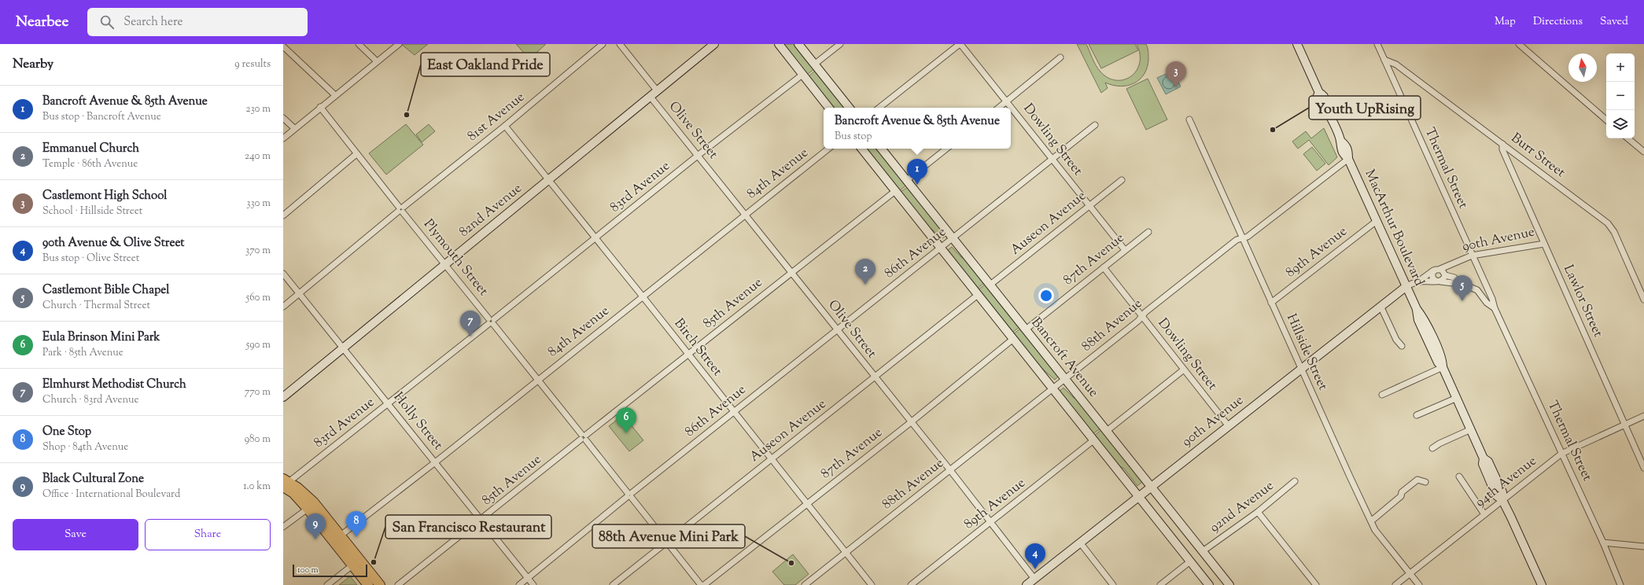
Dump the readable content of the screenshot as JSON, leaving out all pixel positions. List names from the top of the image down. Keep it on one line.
{"streets":{"main road":["82nd Avenue","MacArthur Boulevard","90th Avenue","Bancroft Avenue"],"street":["81st Avenue","Olive Street","Dowling Street","Burr Street","Thermal Street","84th Avenue","83rd Avenue","Auseon Avenue","89th Avenue","86th Avenue","Plymouth Street","87th Avenue","Lawlor Street","85th Avenue","88th Avenue","Birch Street","Hillside Street","Holly Street","94th Avenue","92nd Avenue"]},"crossings":[["81st Avenue","Plymouth Street"],["81st Avenue","Birch Street"],["81st Avenue","Holly Street"],["Olive Street","84th Avenue"],["Olive Street","83rd Avenue"],["Olive Street","82nd Avenue"],["Olive Street","Auseon Avenue"],["Olive Street","90th Avenue"],["Olive Street","89th Avenue"],["Olive Street","86th Avenue"],["Olive Street","87th Avenue"],["Olive Street","85th Avenue"],["Olive Street","88th Avenue"],["Dowling Street","Auseon Avenue"],["Dowling Street","90th Avenue"],["Dowling Street","86th Avenue"],["Dowling Street","87th Avenue"],["Dowling Street","88th Avenue"],["Burr Street","Thermal Street"],["Burr Street","Lawlor Street"],["Thermal Street","90th Avenue"],["Thermal Street","94th Avenue"],["84th Avenue","Plymouth Street"],["84th Avenue","Birch Street"],["84th Avenue","Holly Street"],["83rd Avenue","Plymouth Street"],["83rd Avenue","Birch Street"],["83rd Avenue","Holly Street"],["82nd Avenue","Plymouth Street"],["82nd Avenue","Birch Street"],["82nd Avenue","Holly Street"],["Auseon Avenue","Plymouth Street"],["Auseon Avenue","Birch Street"],["Auseon Avenue","Bancroft Avenue"],["MacArthur Boulevard","90th Avenue"],["MacArthur Boulevard","89th Avenue"],["MacArthur Boulevard","88th Avenue"],["MacArthur Boulevard","94th Avenue"],["90th Avenue","Lawlor Street"],["90th Avenue","Hillside Street"],["90th Avenue","Bancroft Avenue"],["89th Avenue","Hillside Street"],["89th Avenue","Bancroft Avenue"],["86th Avenue","Plymouth Street"],["86th Avenue","Birch Street"],["86th Avenue","Bancroft Avenue"],["86th Avenue","Holly Street"],["Plymouth Street","85th Avenue"],["87th Avenue","Birch Street"],["87th Avenue","Bancroft Avenue"],["Lawlor Street","94th Avenue"],["85th Avenue","Birch Street"],["85th Avenue","Bancroft Avenue"],["85th Avenue","Holly Street"],["88th Avenue","Birch Street"],["88th Avenue","Hillside Street"],["88th Avenue","Bancroft Avenue"],["Hillside Street","94th Avenue"],["Bancroft Avenue","92nd Avenue"]],"places":["East Oakland Pride","Youth UpRising","San Francisco Restaurant","88th Avenue Mini Park"],"scale_bar":"100 m","north":"top","page":{"header":"Nearbee","search":"Search here","nav":["Map","Directions","Saved"],"heading":["Nearby","9 results"],"map_buttons":["+","−"],"pins":["3","1","2","5","7","6","8","9","4"],"list":[{"mark":"1","name":"Bancroft Avenue & 85th Avenue","note":"Bus stop · Bancroft Avenue","value":"230 m"},{"mark":"2","name":"Emmanuel Church","note":"Temple · 86th Avenue","value":"240 m"},{"mark":"3","name":"Castlemont High School","note":"School · Hillside Street","value":"330 m"},{"mark":"4","name":"90th Avenue & Olive Street","note":"Bus stop · Olive Street","value":"370 m"},{"mark":"5","name":"Castlemont Bible Chapel","note":"Church · Thermal Street","value":"560 m"},{"mark":"6","name":"Eula Brinson Mini Park","note":"Park · 85th Avenue","value":"590 m"},{"mark":"7","name":"Elmhurst Methodist Church","note":"Church · 83rd Avenue","value":"770 m"},{"mark":"8","name":"One Stop","note":"Shop · 84th Avenue","value":"980 m"},{"mark":"9","name":"Black Cultural Zone","note":"Office · International Boulevard","value":"1.0 km"}],"popup":["Bancroft Avenue & 85th Avenue","Bus stop"],"buttons":["Save","Share"],"scale":"100 m"}}
